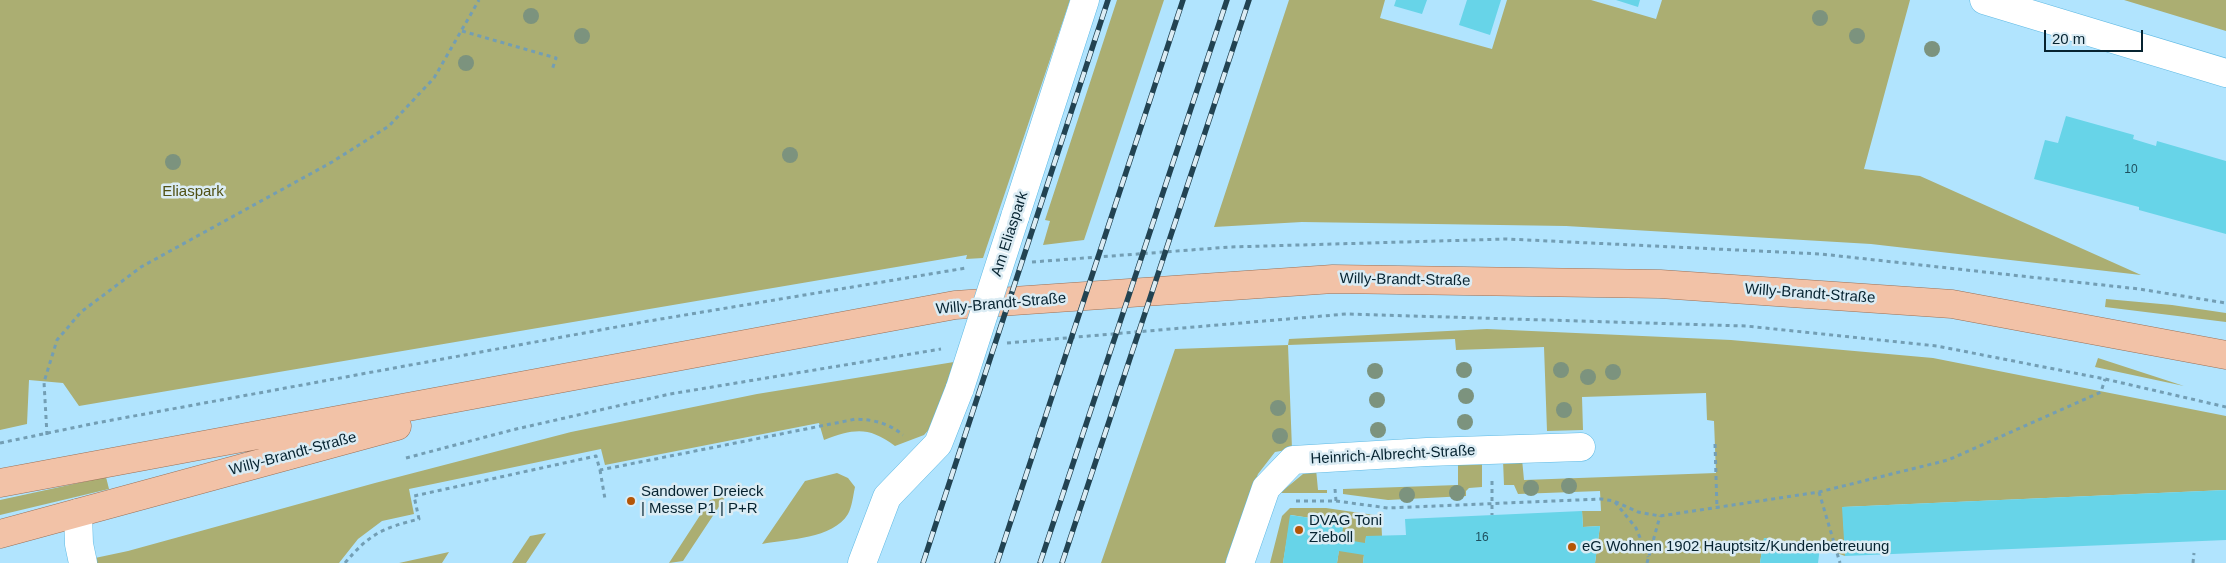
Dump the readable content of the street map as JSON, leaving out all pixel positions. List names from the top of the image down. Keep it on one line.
{"streets":{"main road":["Willy-Brandt-Straße"],"street":["Am Eliaspark","Heinrich-Albrecht-Straße"]},"parks":["Eliaspark"],"places":["Sandower Dreieck | Messe P1 | P+R","DVAG Toni Zieboll","eG Wohnen 1902 Hauptsitz/Kundenbetreuung"],"house_numbers":["10","16"],"scale_bar":"20 m"}
